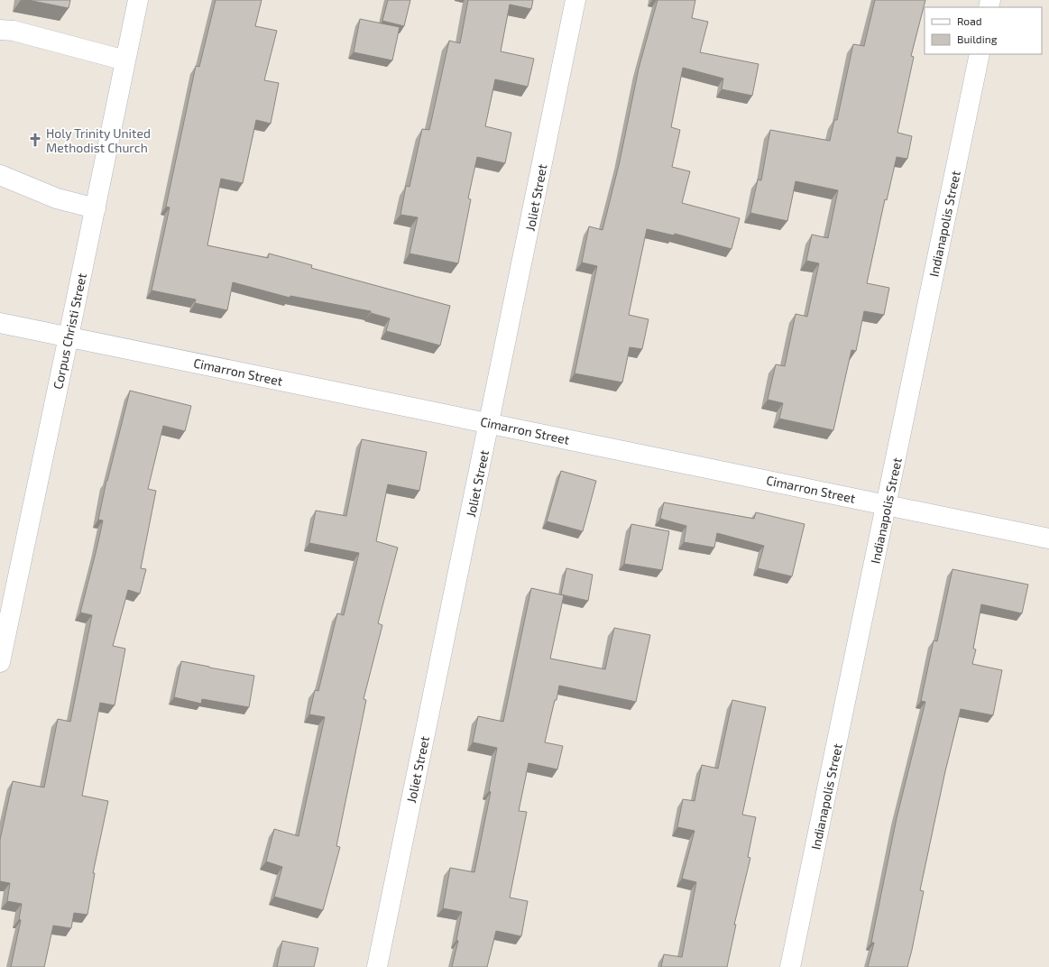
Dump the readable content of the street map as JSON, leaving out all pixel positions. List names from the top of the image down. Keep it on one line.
{"streets":{"street":["Joliet Street","Indianapolis Street","Corpus Christi Street","Cimarron Street"]},"crossings":[["Joliet Street","Cimarron Street"],["Indianapolis Street","Cimarron Street"],["Corpus Christi Street","Cimarron Street"]],"places":{"church":["Holy Trinity United Methodist Church"]},"legend":["Road","Building"]}
